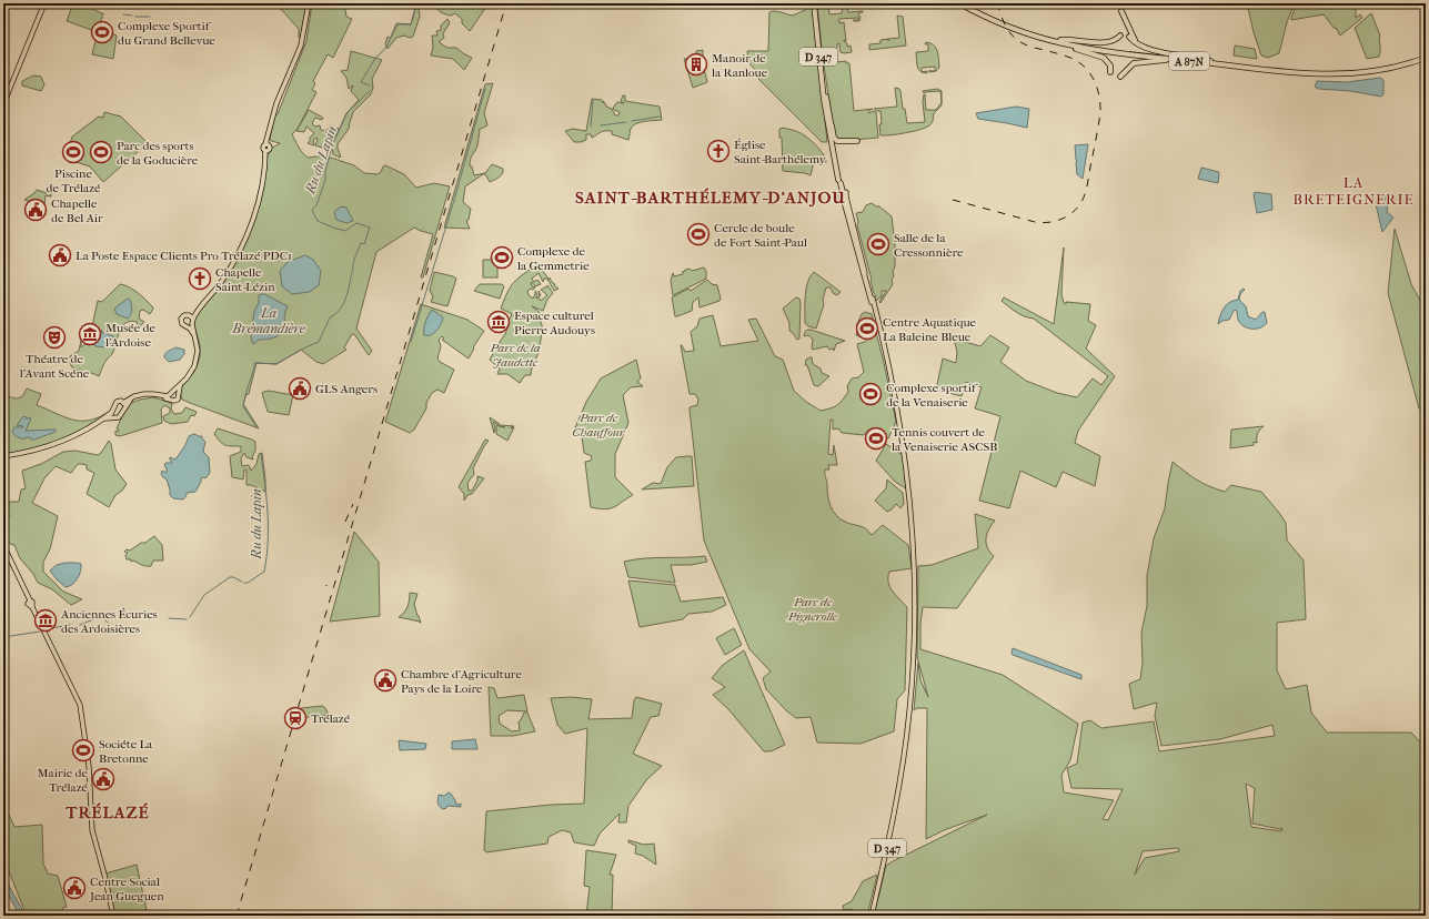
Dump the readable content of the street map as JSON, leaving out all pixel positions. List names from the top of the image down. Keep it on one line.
{"streets":{"highway":["D 347","A 87N"]},"districts":["LA BRETEIGNERIE","SAINT-BARTHÉLEMY-D'ANJOU","TRÉLAZÉ"],"water":["Ru du Lapin","La Brémandière"],"parks":["Parc de la Jaudette","Parc de Chauffour","Parc de Pignerolle"],"places":{"sports":["Complexe Sportif du Grand Bellevue","Piscine de Trélazé","Parc des sports de la Goducière","Cercle de boule de Fort Saint-Paul","Salle de la Cressonnière","Complexe de la Gemmetrie","Centre Aquatique La Baleine Bleue","Complexe sportif de la Venaiserie","Tennis couvert de la Venaiserie ASCSB","Sociéte La Bretonne"],"building":["Manoir de la Ranloue"],"church":["Église Saint-Barthélemy","Chapelle Saint-Lézin"],"public building":["Chapelle de Bel Air","La Poste Espace Clients Pro Trélazé PDC1","GLS Angers","Chambre d'Agriculture Pays de la Loire","Mairie de Trélazé","Centre Social Jean Gueguen"],"museum":["Espace culturel Pierre Audouys","Musée de l'Ardoise","Anciennes Écuries des Ardoisières"],"theatre":["Théatre de l'Avant Scéne"],"station":["Trélazé"]}}
